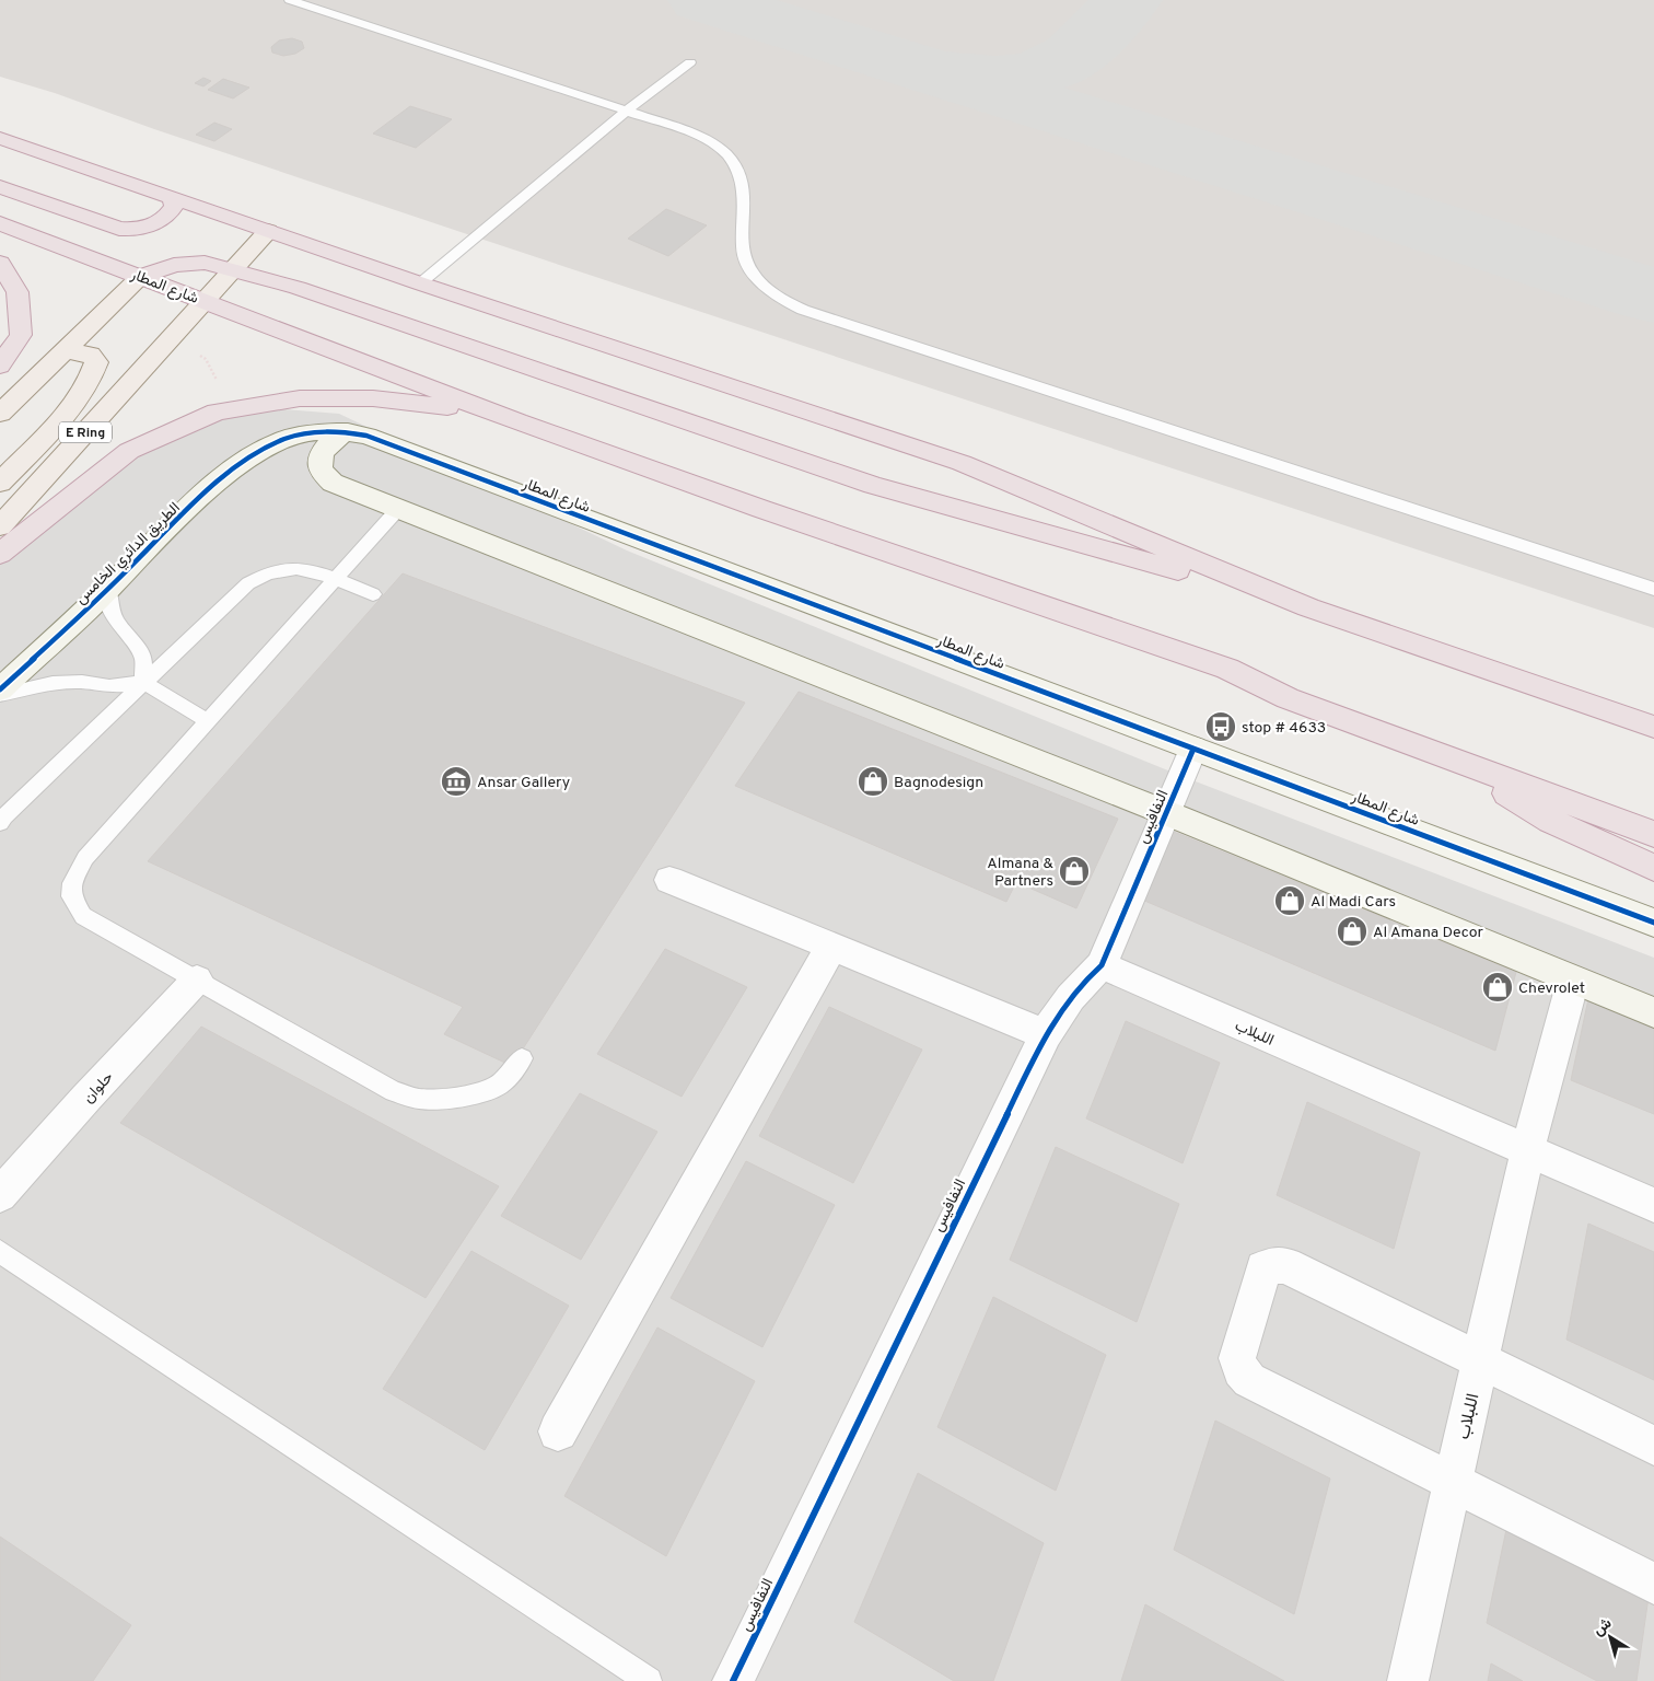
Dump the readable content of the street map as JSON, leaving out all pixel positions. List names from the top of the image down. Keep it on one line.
{"streets":{"highway":["شارع المطار"],"main road":["E Ring"],"street":["الطريق الدائري الخامس","النفافيس","اللبلاب","حلوان"]},"crossings":[["شارع المطار","E Ring"],["شارع المطار","الطريق الدائري الخامس"],["شارع المطار","النفافيس"],["النفافيس","اللبلاب"]],"places":{"bus stop":["stop # 4633"],"museum":["Ansar Gallery"],"shop":["Bagnodesign","Almana & Partners","Al Madi Cars","Al Amana Decor","Chevrolet"]},"north":"top left"}
